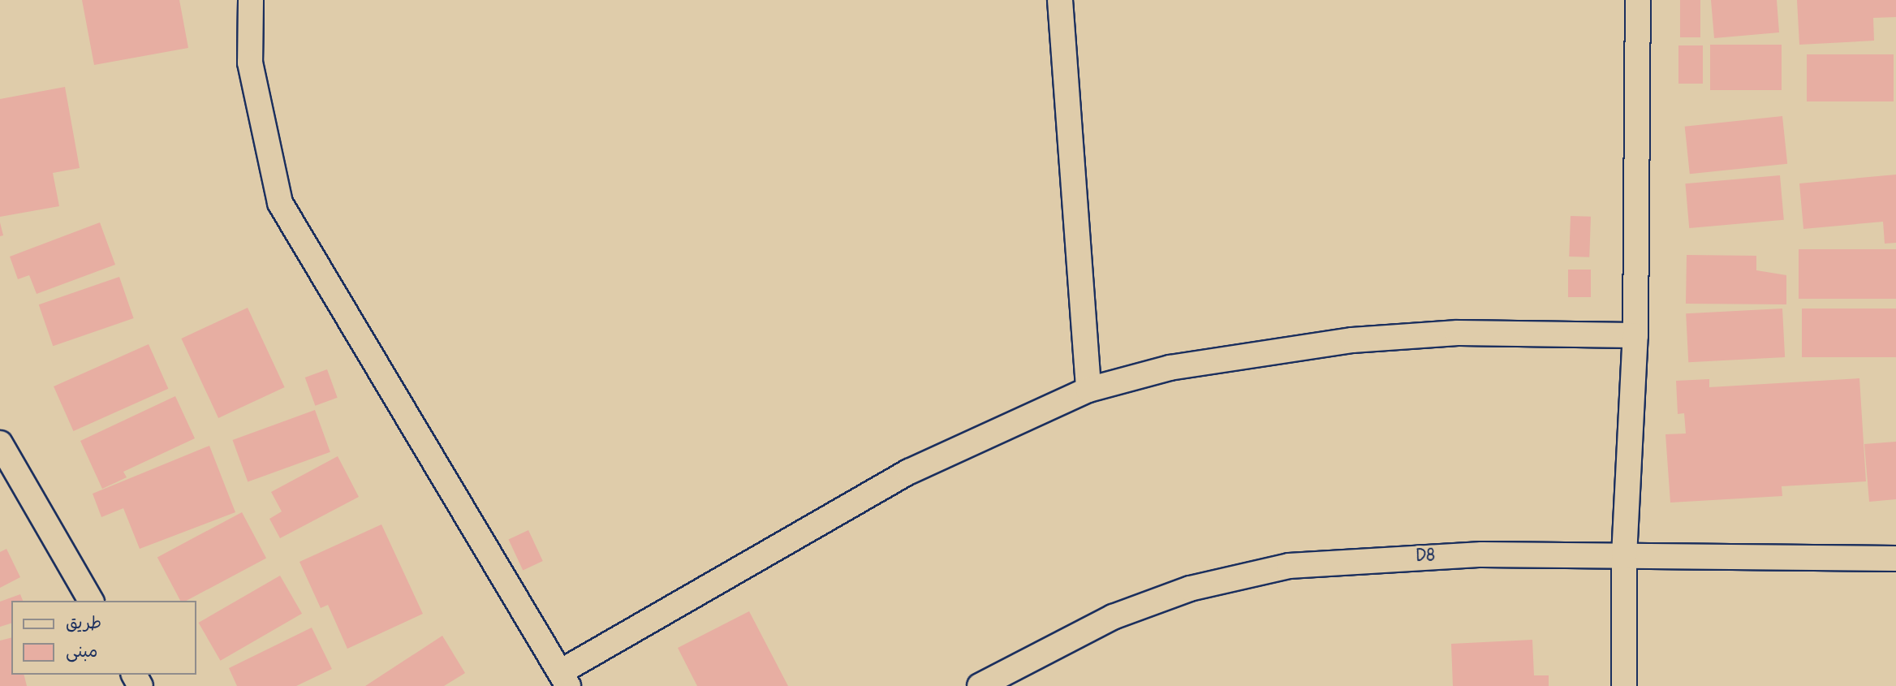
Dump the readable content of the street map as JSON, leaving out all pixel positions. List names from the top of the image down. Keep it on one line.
{"streets":{"street":["D8"]},"legend":["طريق","مبنى"]}
